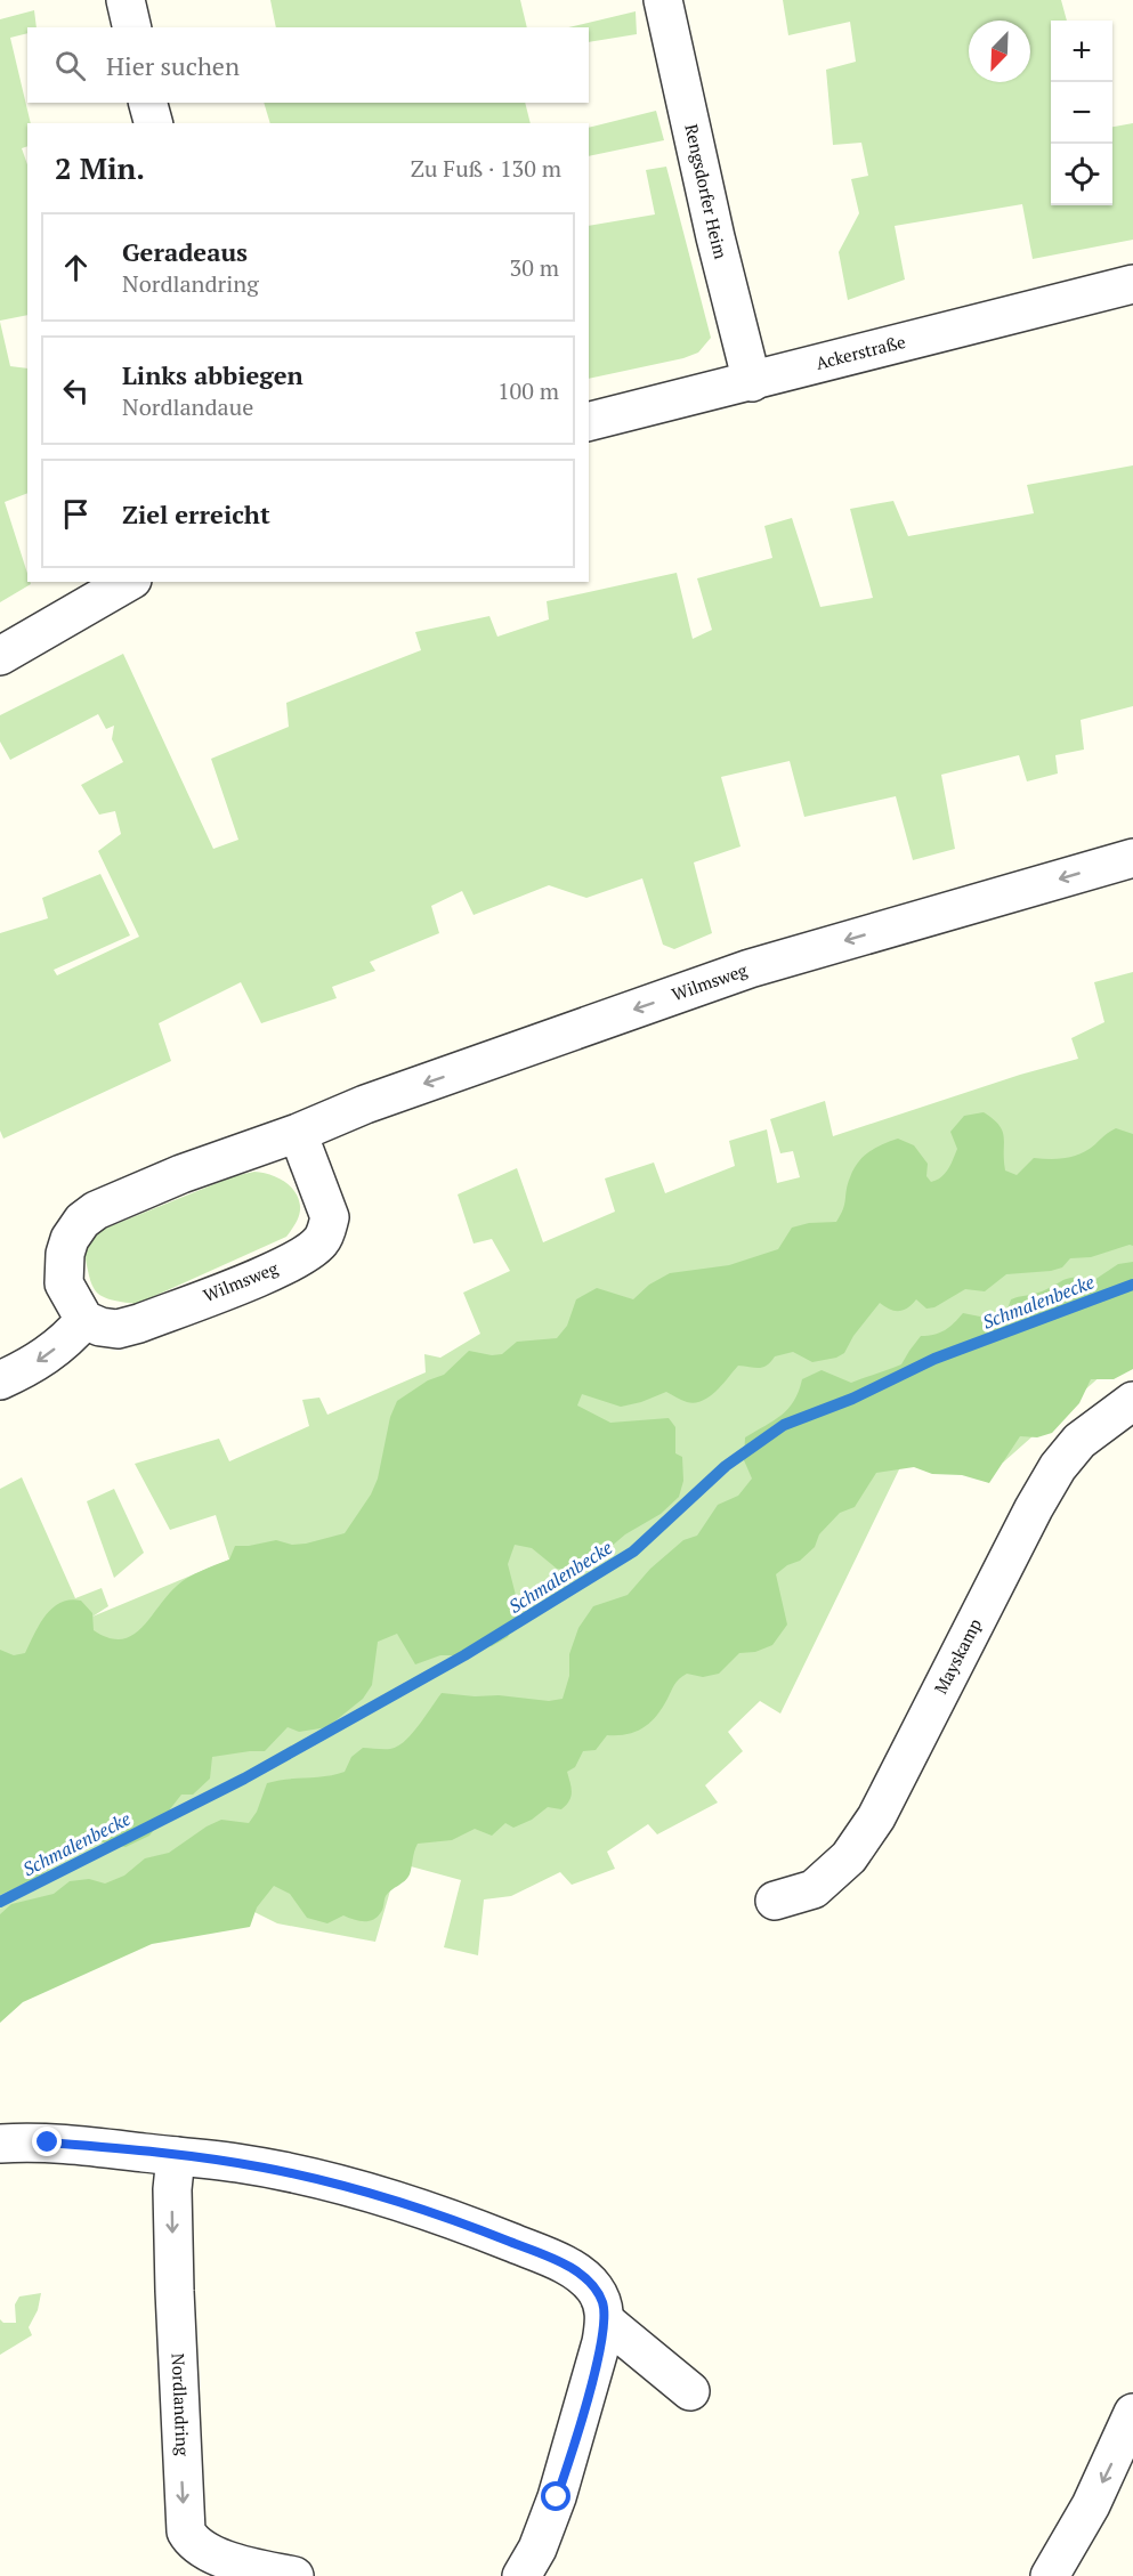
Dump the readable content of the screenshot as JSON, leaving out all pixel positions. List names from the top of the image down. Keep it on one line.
{"streets":{"street":["Rengsdorfer Heim","Ackerstraße","Wilmsweg","Mayskamp","Nordlandring"]},"crossings":[["Rengsdorfer Heim","Ackerstraße"]],"one_way":["Wilmsweg","Nordlandring"],"water":["Schmalenbecke"],"north":"bottom left","page":{"map_buttons":["+","−"],"search":"Hier suchen","heading":["2 Min.","Zu Fuß · 130 m"],"list":[["Geradeaus","Nordlandring","30 m"],["Links abbiegen","Nordlandaue","100 m"],"Ziel erreicht"]}}
